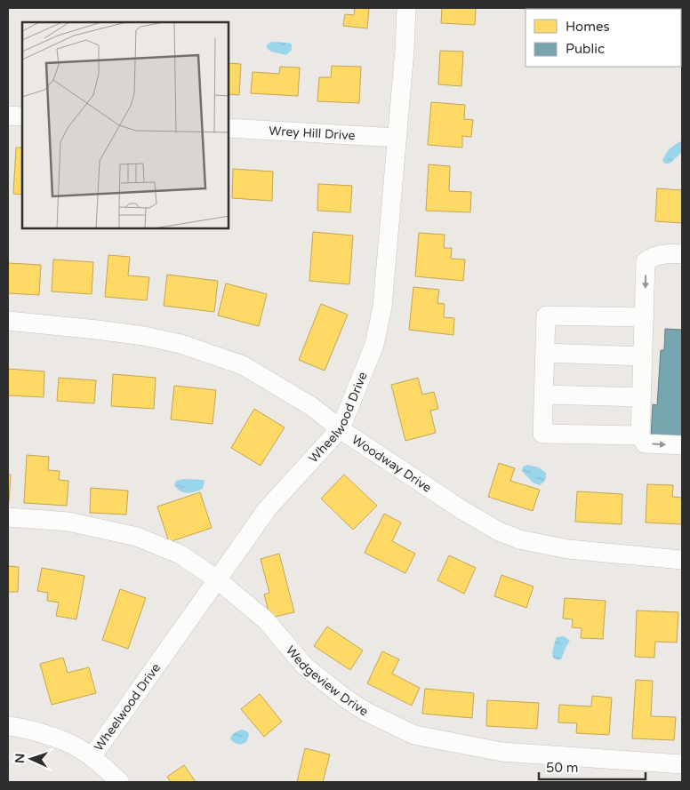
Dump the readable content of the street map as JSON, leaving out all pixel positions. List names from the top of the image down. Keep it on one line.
{"streets":{"street":["Wrey Hill Drive","Wheelwood Drive","Woodway Drive","Wedgeview Drive"]},"crossings":[["Wrey Hill Drive","Wheelwood Drive"],["Wheelwood Drive","Woodway Drive"],["Wheelwood Drive","Wedgeview Drive"]],"legend":["Homes","Public"],"scale_bar":"50 m","north":"left"}
